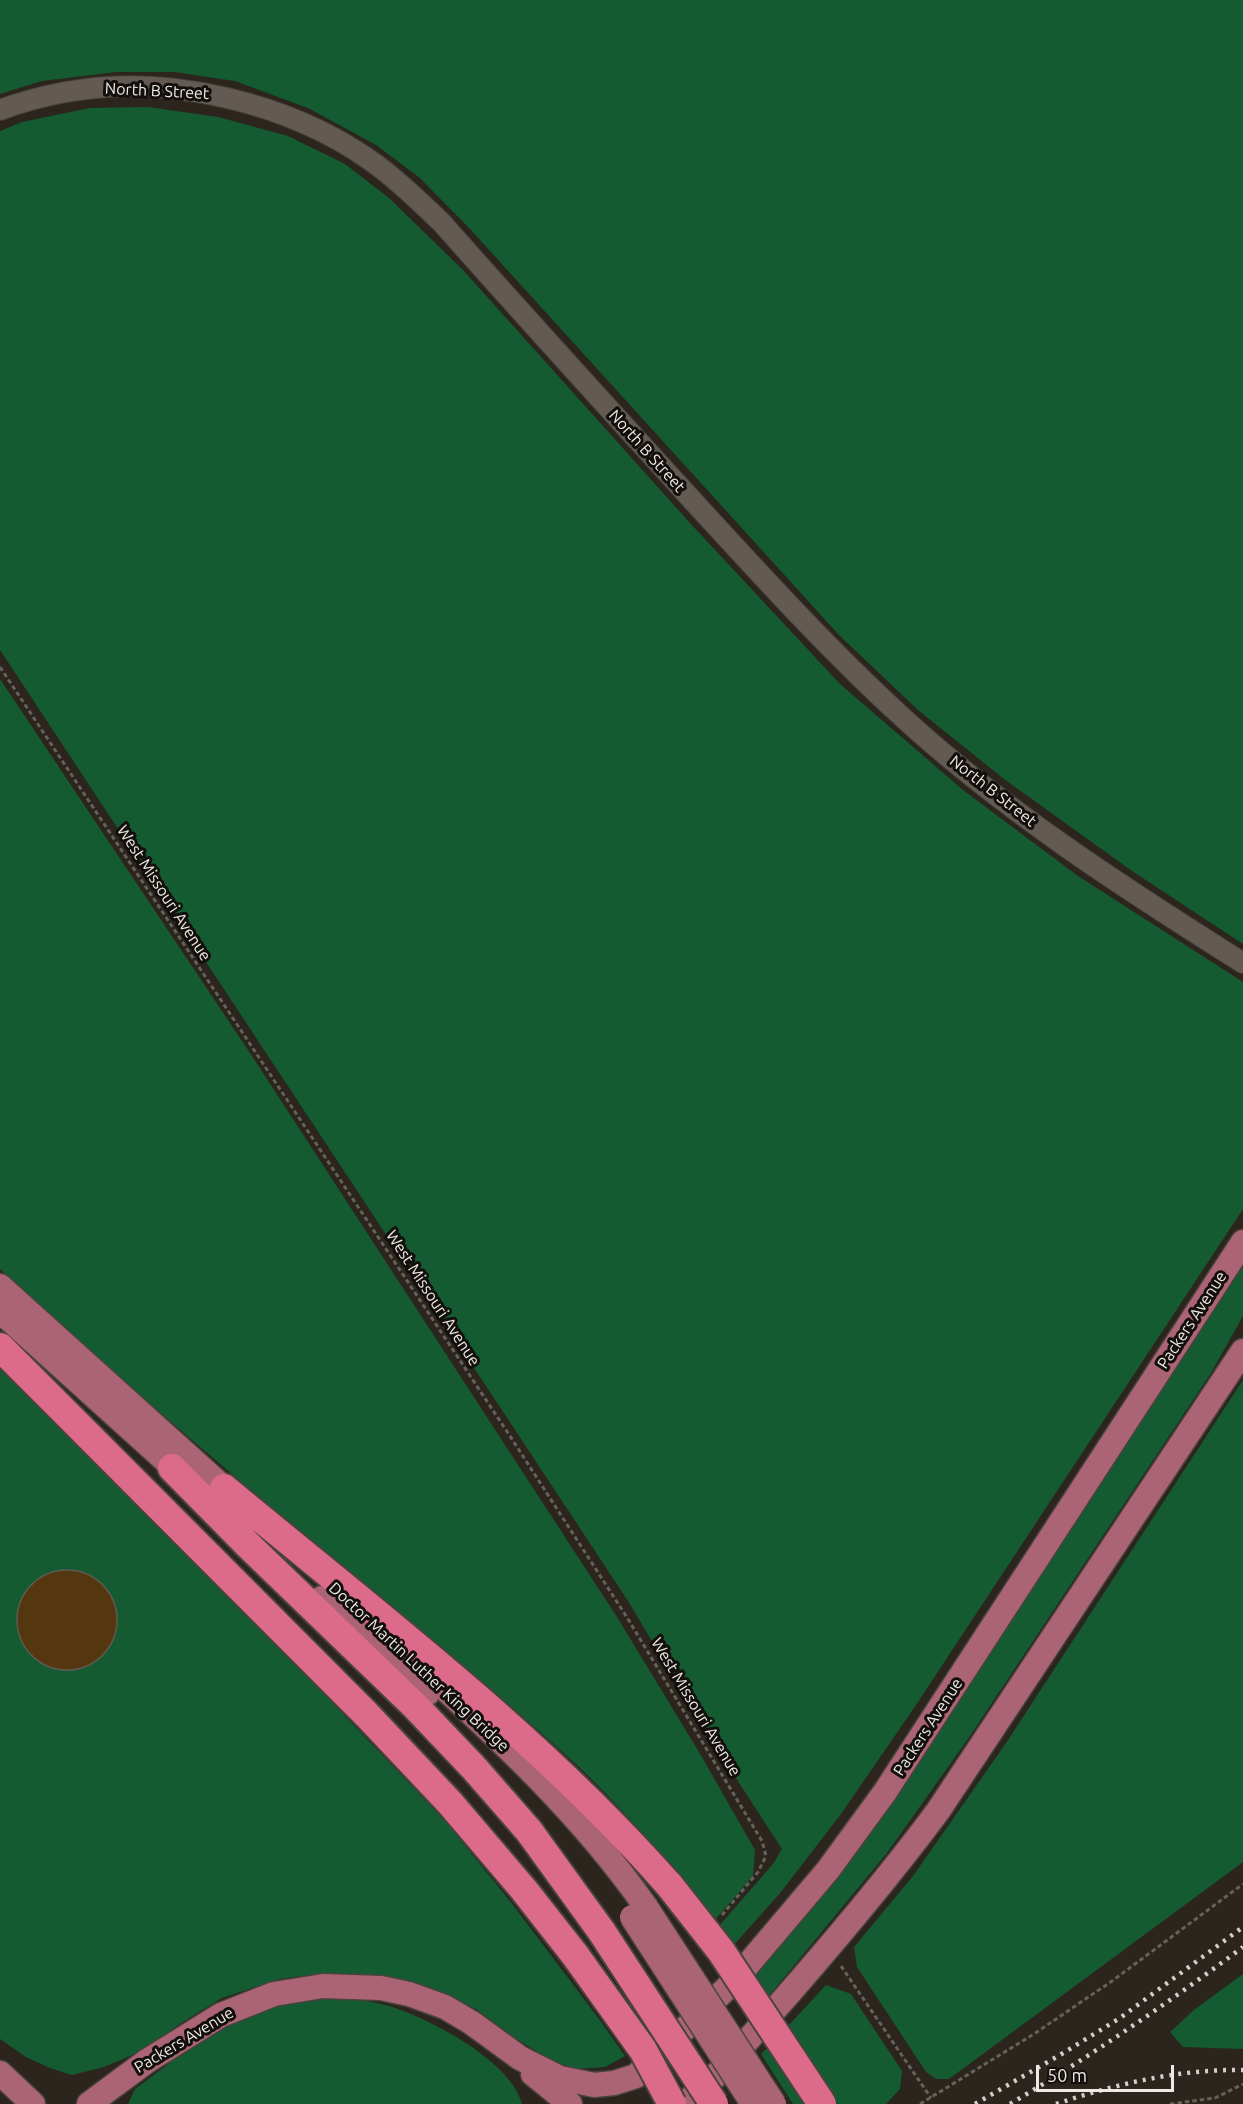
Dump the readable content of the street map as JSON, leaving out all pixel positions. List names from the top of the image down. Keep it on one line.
{"streets":{"main road":["Packers Avenue","Doctor Martin Luther King Bridge"],"street":["North B Street"],"path":["West Missouri Avenue"]},"scale_bar":"50 m"}
